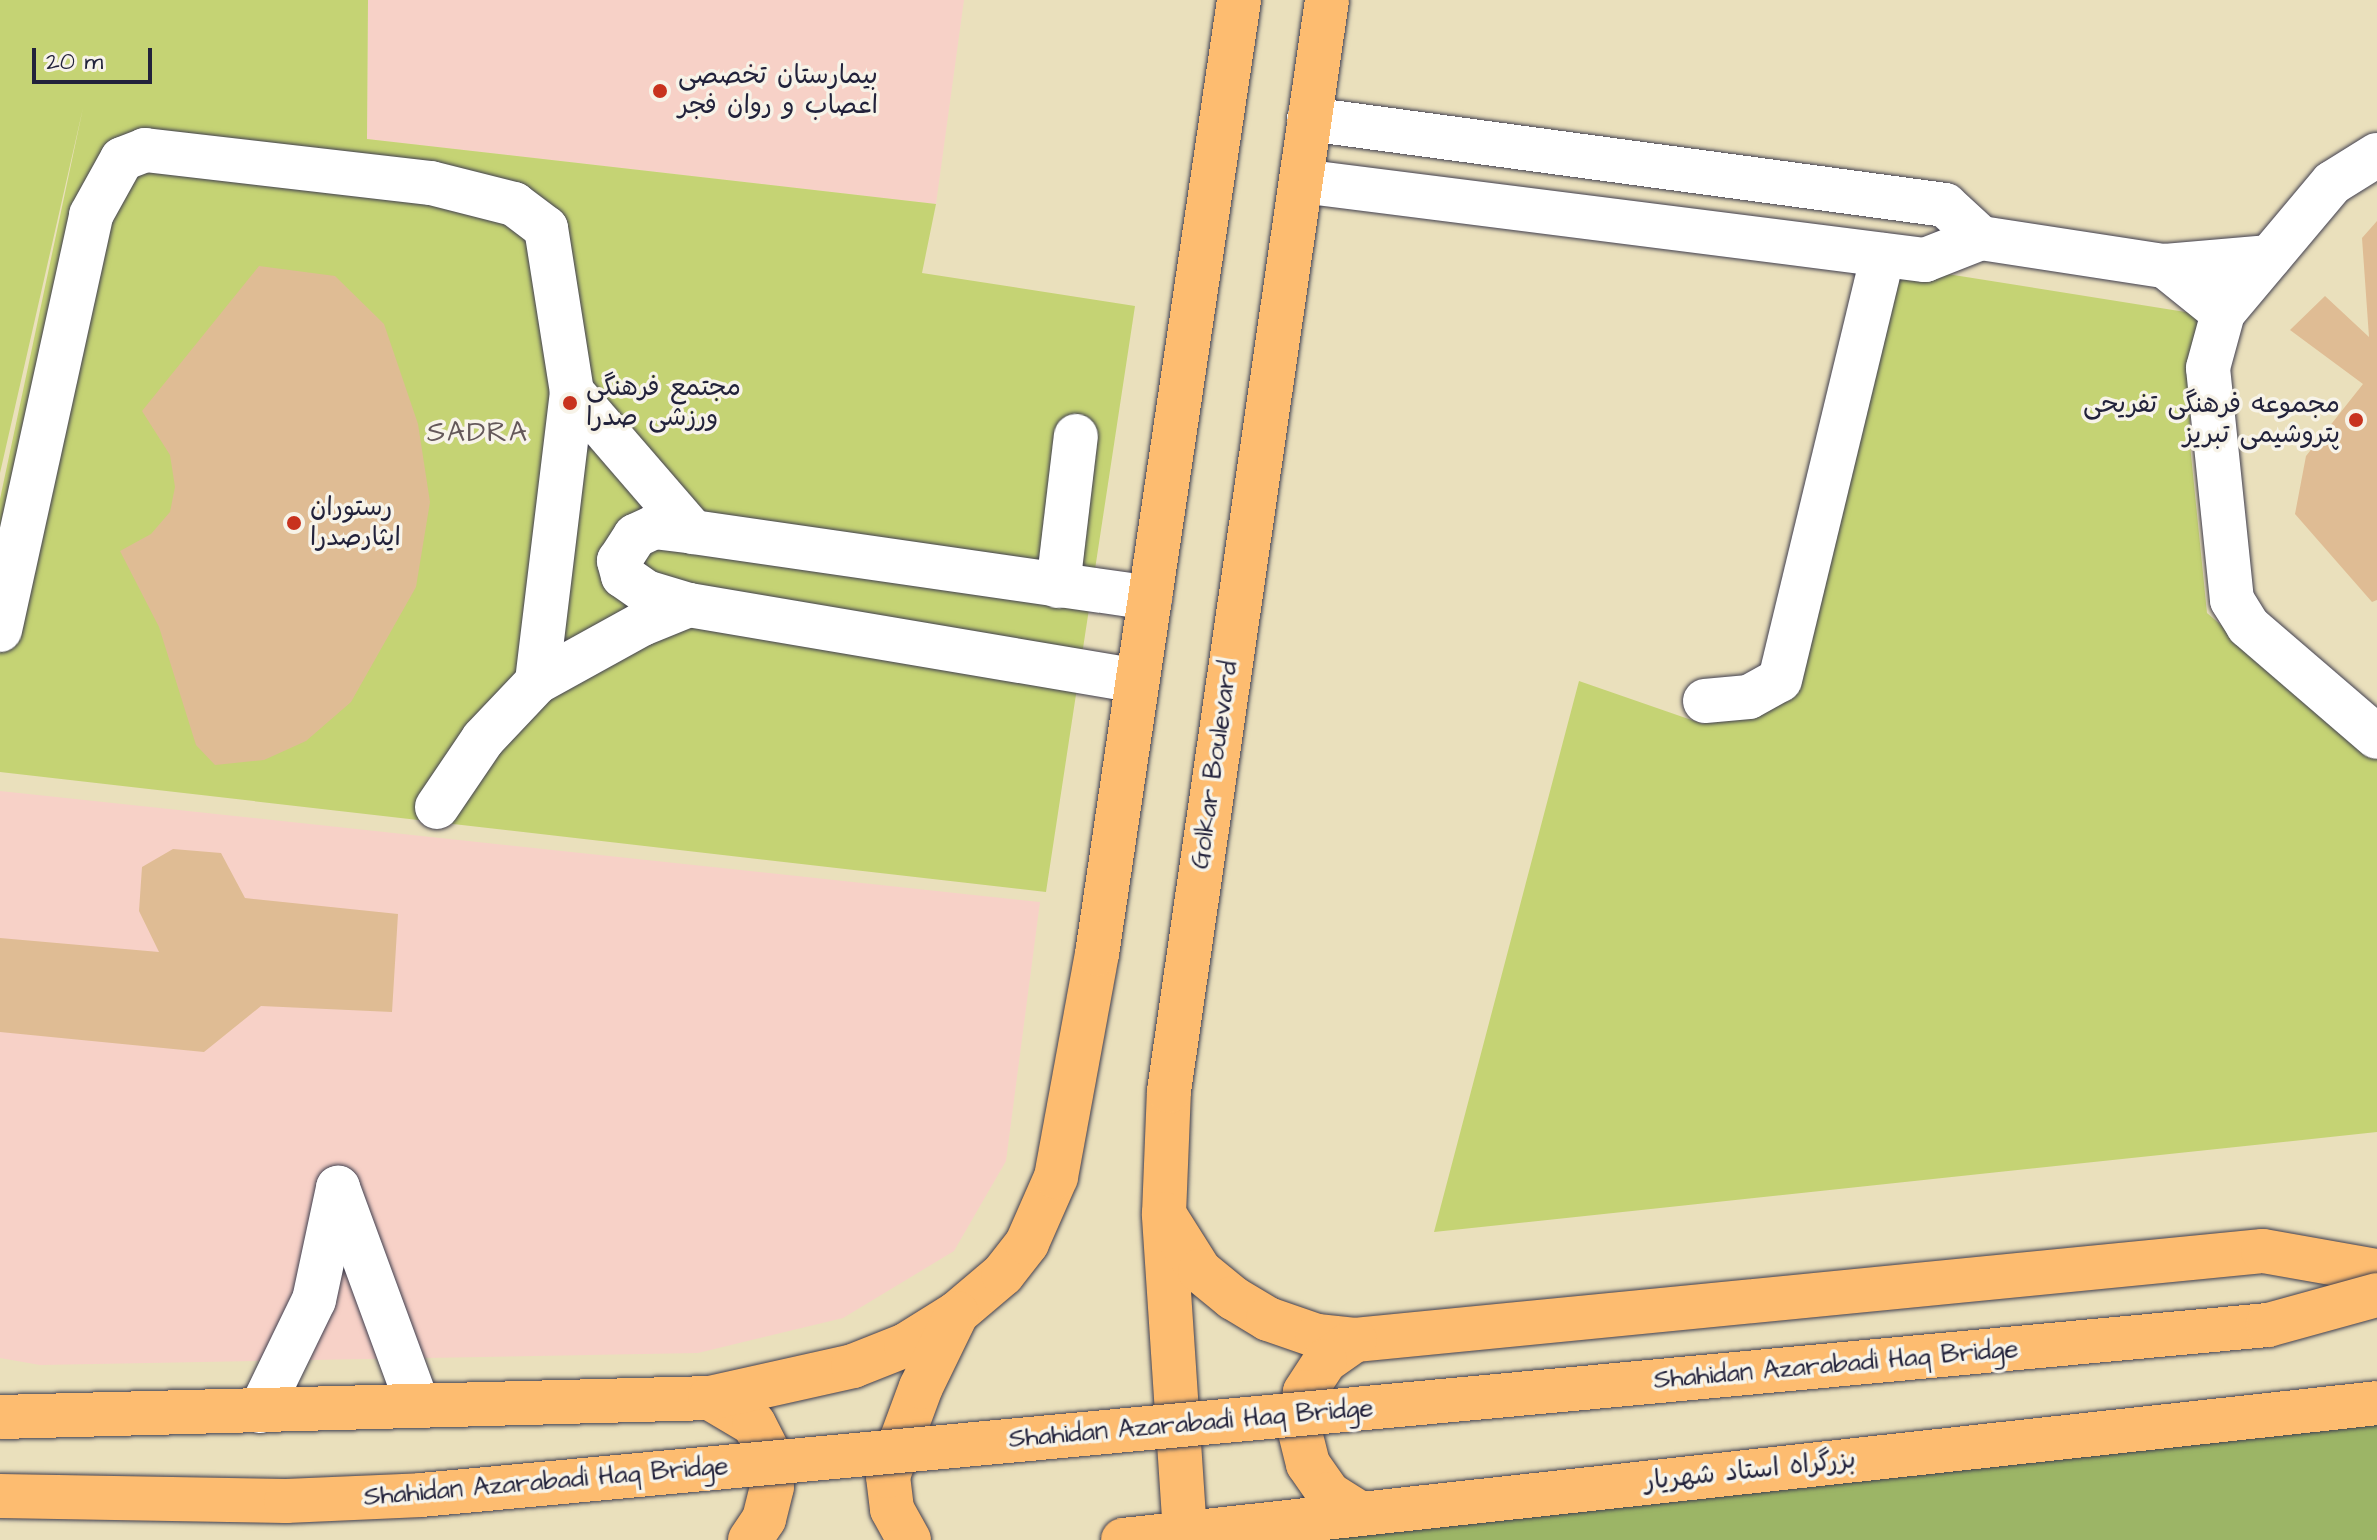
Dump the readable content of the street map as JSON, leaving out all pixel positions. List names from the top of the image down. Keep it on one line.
{"streets":{"main road":["Golkar Boulevard","Shahidan Azarabadi Haq Bridge","بزرگراه استاد شهریار"]},"crossings":[["Golkar Boulevard","بزرگراه استاد شهریار"]],"districts":["SADRA"],"places":["بیمارستان تخصصی اعصاب و روان فجر","مجتمع فرهنگی ورزشی صدرا","مجموعه فرهنگی تفریحی پتروشیمی تبریز","رستوران ایثارصدرا"],"scale_bar":"20 m"}
